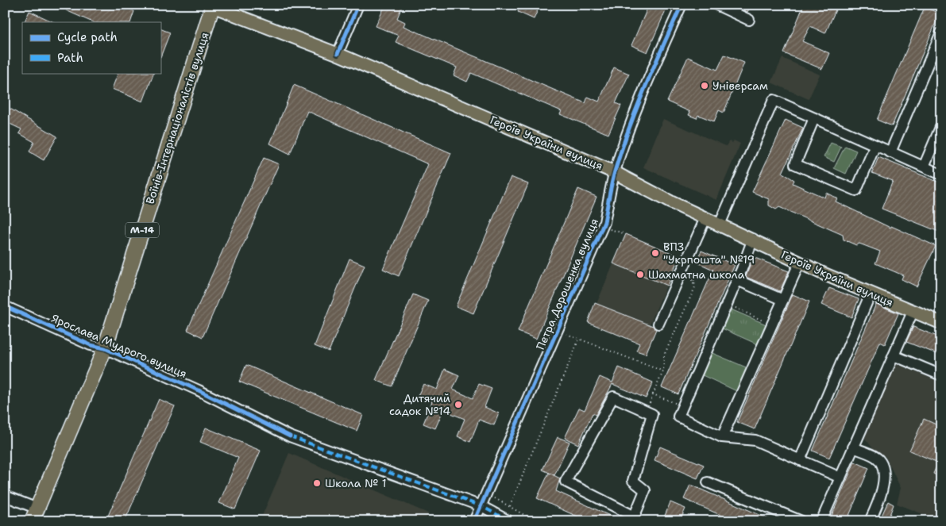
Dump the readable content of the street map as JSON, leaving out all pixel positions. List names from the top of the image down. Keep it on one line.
{"streets":{"highway":["Воїнів-Інтернаціоналістів вулиця","М-14"],"main road":["Героїв України вулиця"],"street":["Петра Дорошенка вулиця","Ярослава Мудрого вулиця"]},"crossings":[["Воїнів-Інтернаціоналістів вулиця","Героїв України вулиця"],["Воїнів-Інтернаціоналістів вулиця","Ярослава Мудрого вулиця"],["Героїв України вулиця","Петра Дорошенка вулиця"],["Петра Дорошенка вулиця","Ярослава Мудрого вулиця"]],"places":["Універсам","ВПЗ \"Укрпошта\" №19","Шахматна школа","Дитячий садок №14","Школа № 1"],"legend":["Cycle path","Path"]}
